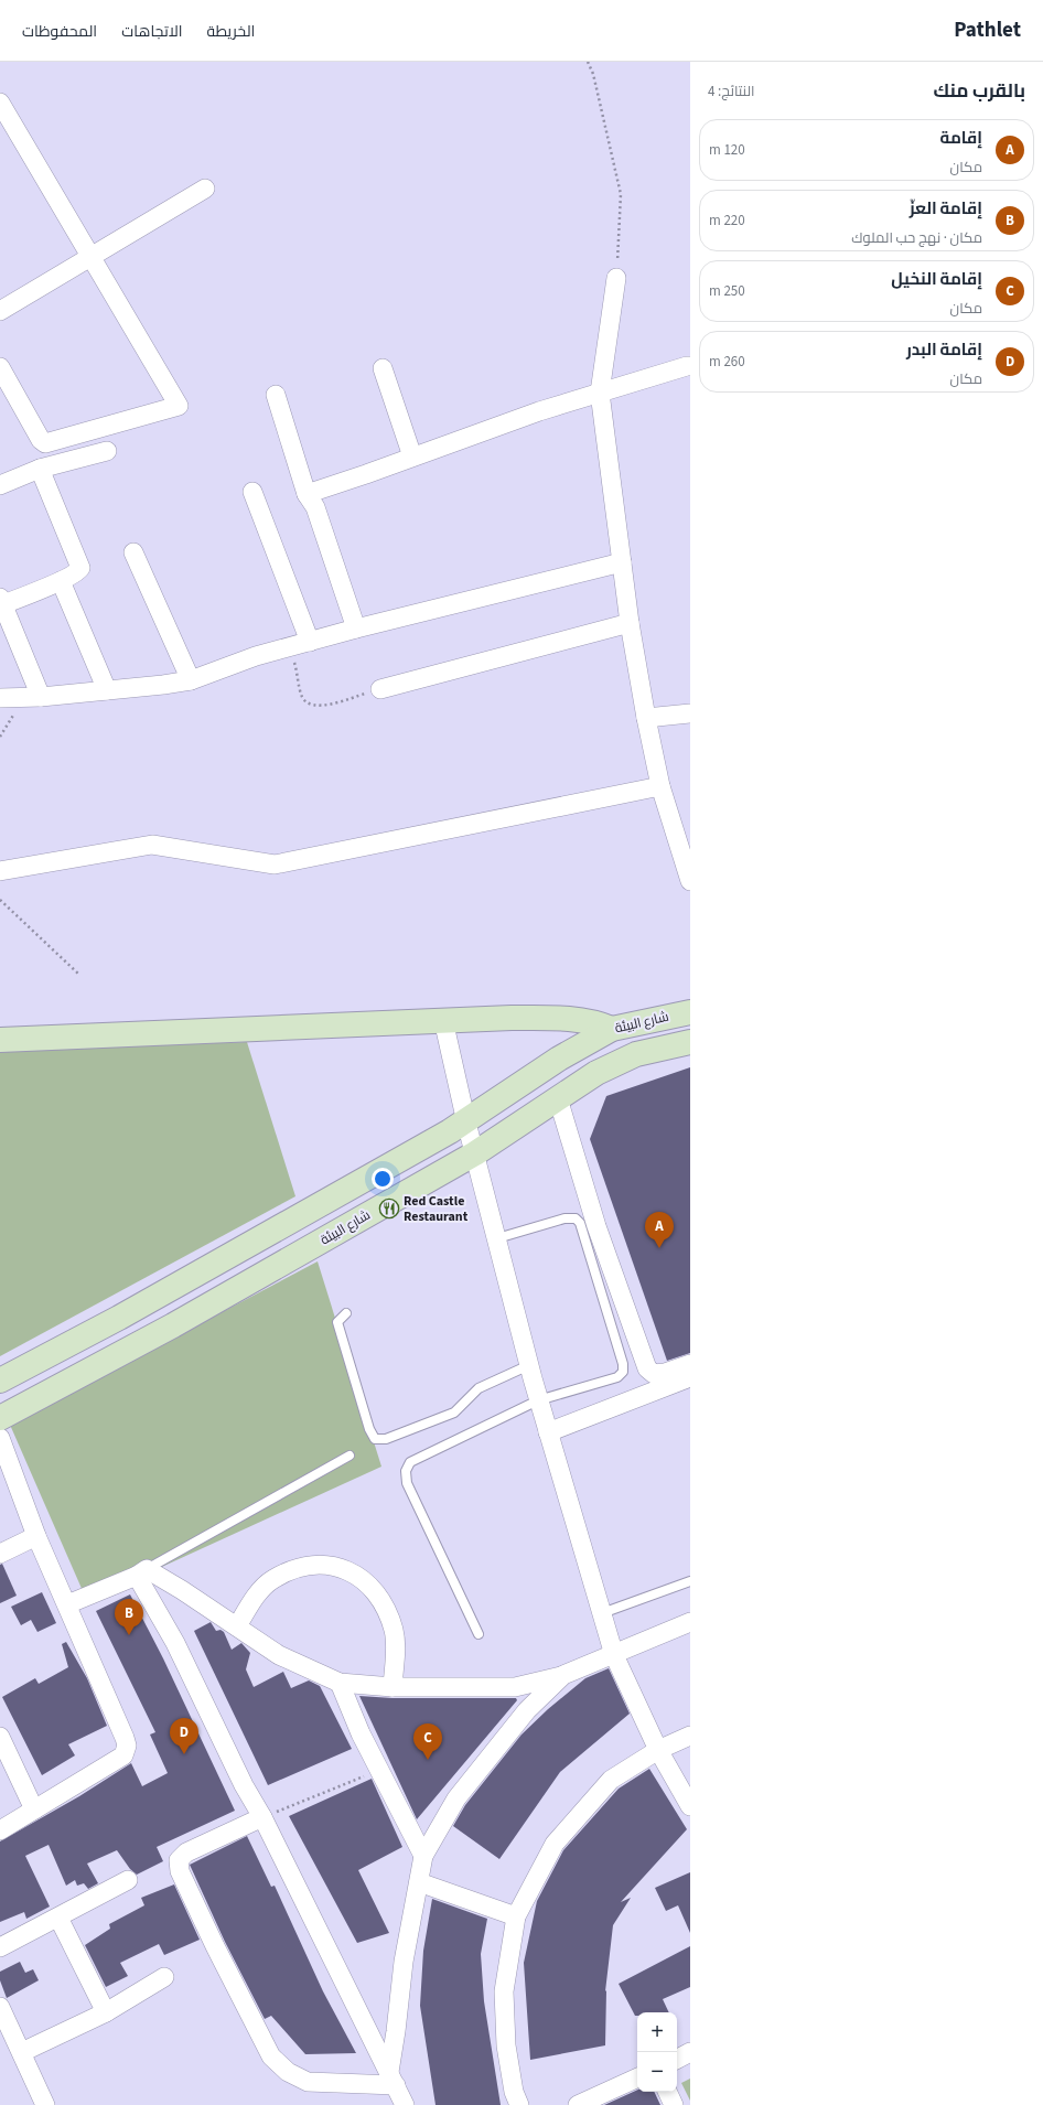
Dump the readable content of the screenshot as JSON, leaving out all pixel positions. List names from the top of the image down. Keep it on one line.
{"streets":{"street":["شارع البيئة"]},"places":{"restaurant":["Red Castle Restaurant"]},"page":{"header":"Pathlet","nav":["الخريطة","الاتجاهات","المحفوظات"],"heading":["بالقرب منك","النتائج: 4"],"list":[{"mark":"A","name":"إقامة","note":"مكان","value":"120 m"},{"mark":"B","name":"إقامة العزّ","note":"مكان · نهج حب الملوك","value":"220 m"},{"mark":"C","name":"إقامة النخيل","note":"مكان","value":"250 m"},{"mark":"D","name":"إقامة البدر","note":"مكان","value":"260 m"}],"pins":["A","B","D","C"],"map_buttons":["+","−"]}}
